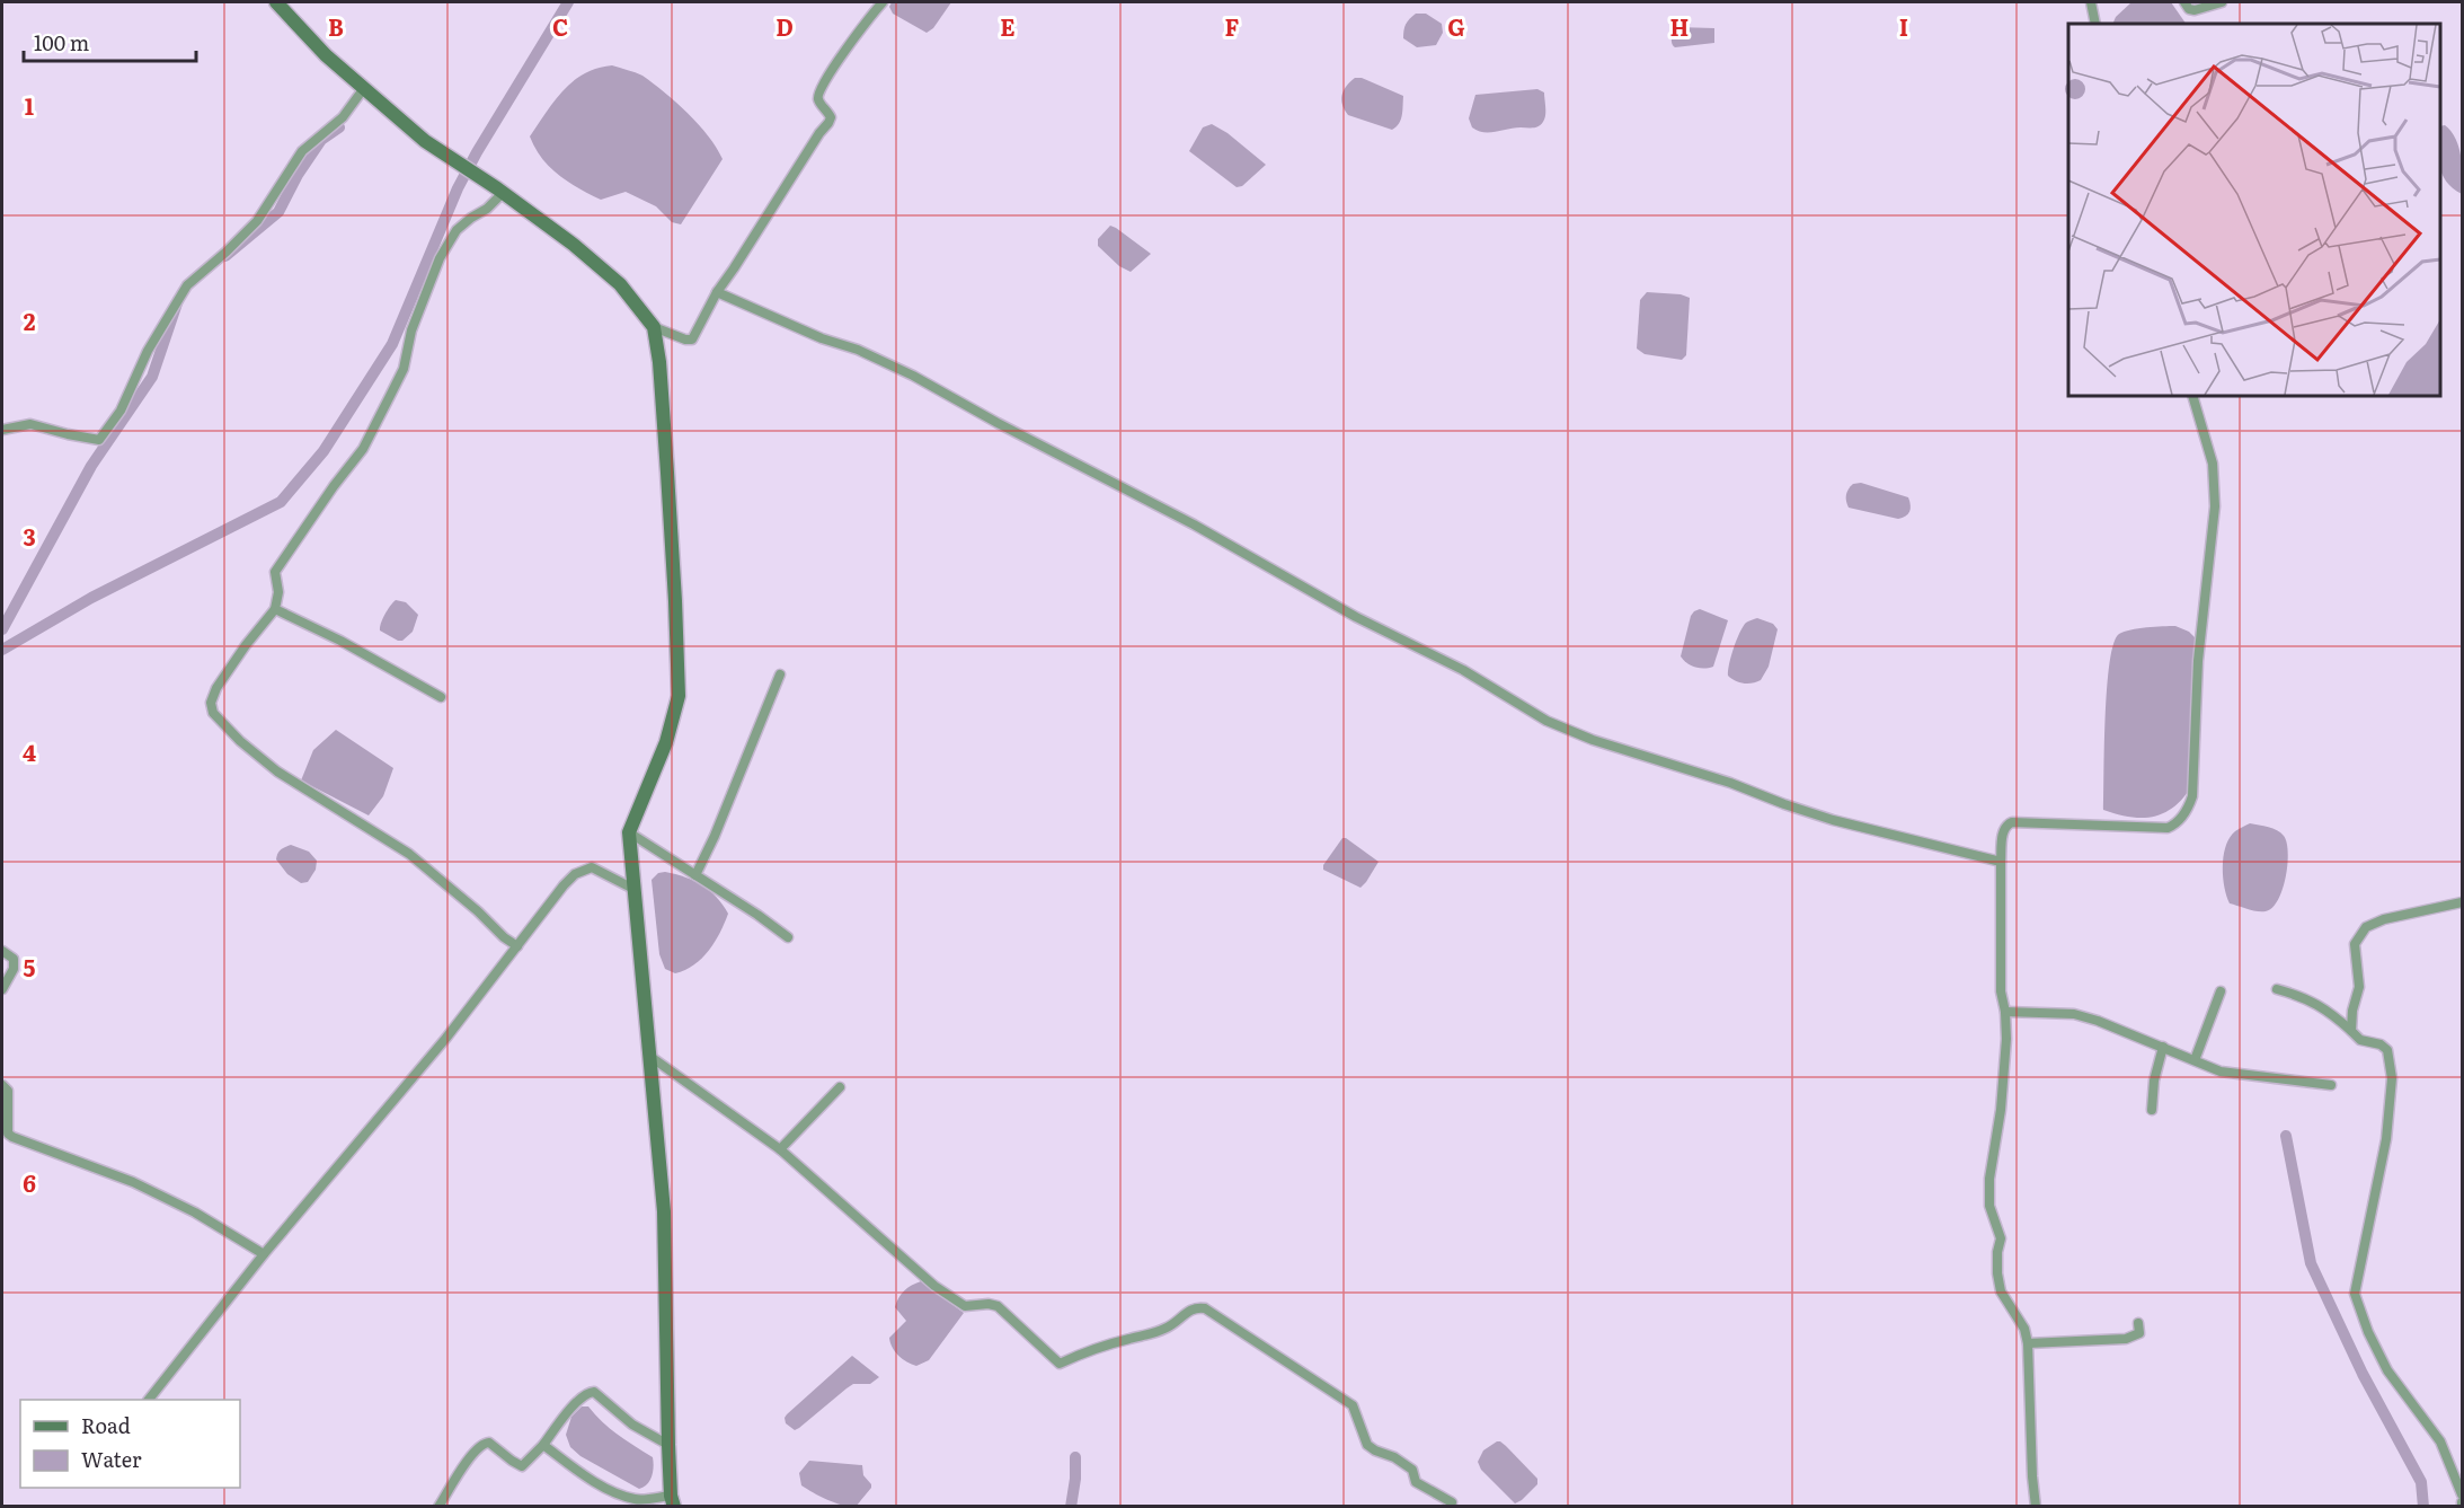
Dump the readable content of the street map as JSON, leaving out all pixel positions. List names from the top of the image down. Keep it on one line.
{"legend":["Road","Water"],"scale_bar":"100 m","grid":{"columns":["B","C","D","E","F","G","H","I"],"rows":["1","2","3","4","5","6"]}}
